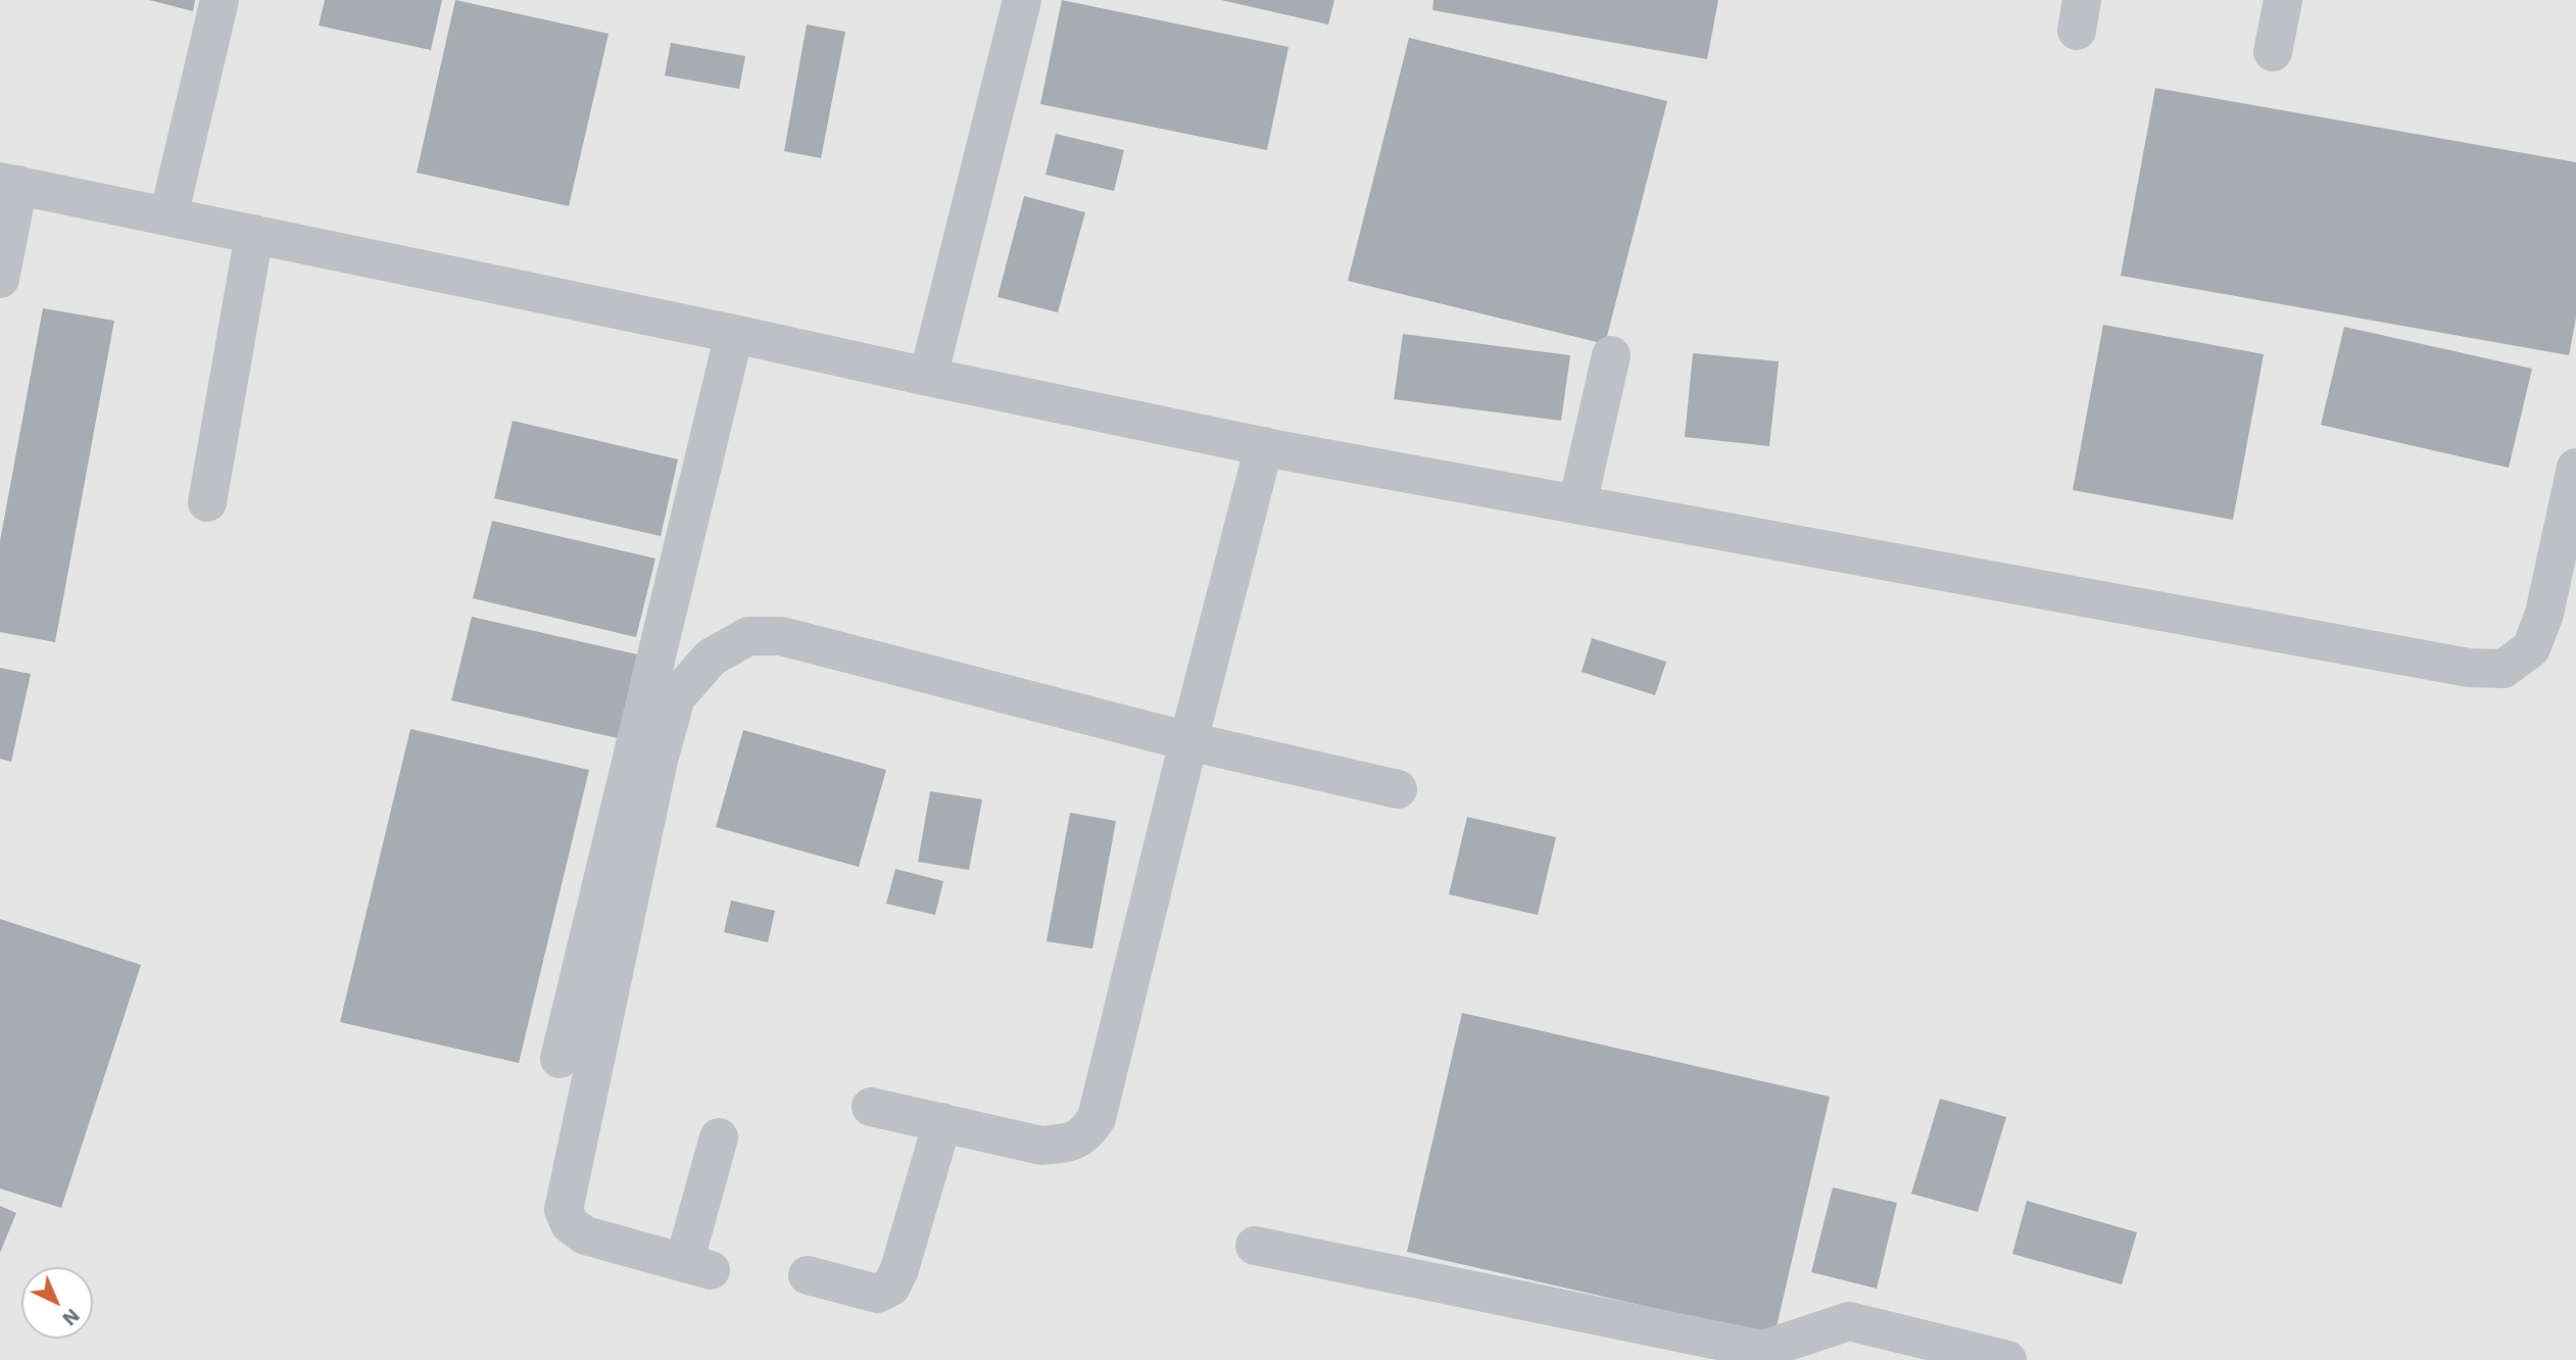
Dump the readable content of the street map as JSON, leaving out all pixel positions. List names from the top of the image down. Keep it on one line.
{"north":"bottom right"}
